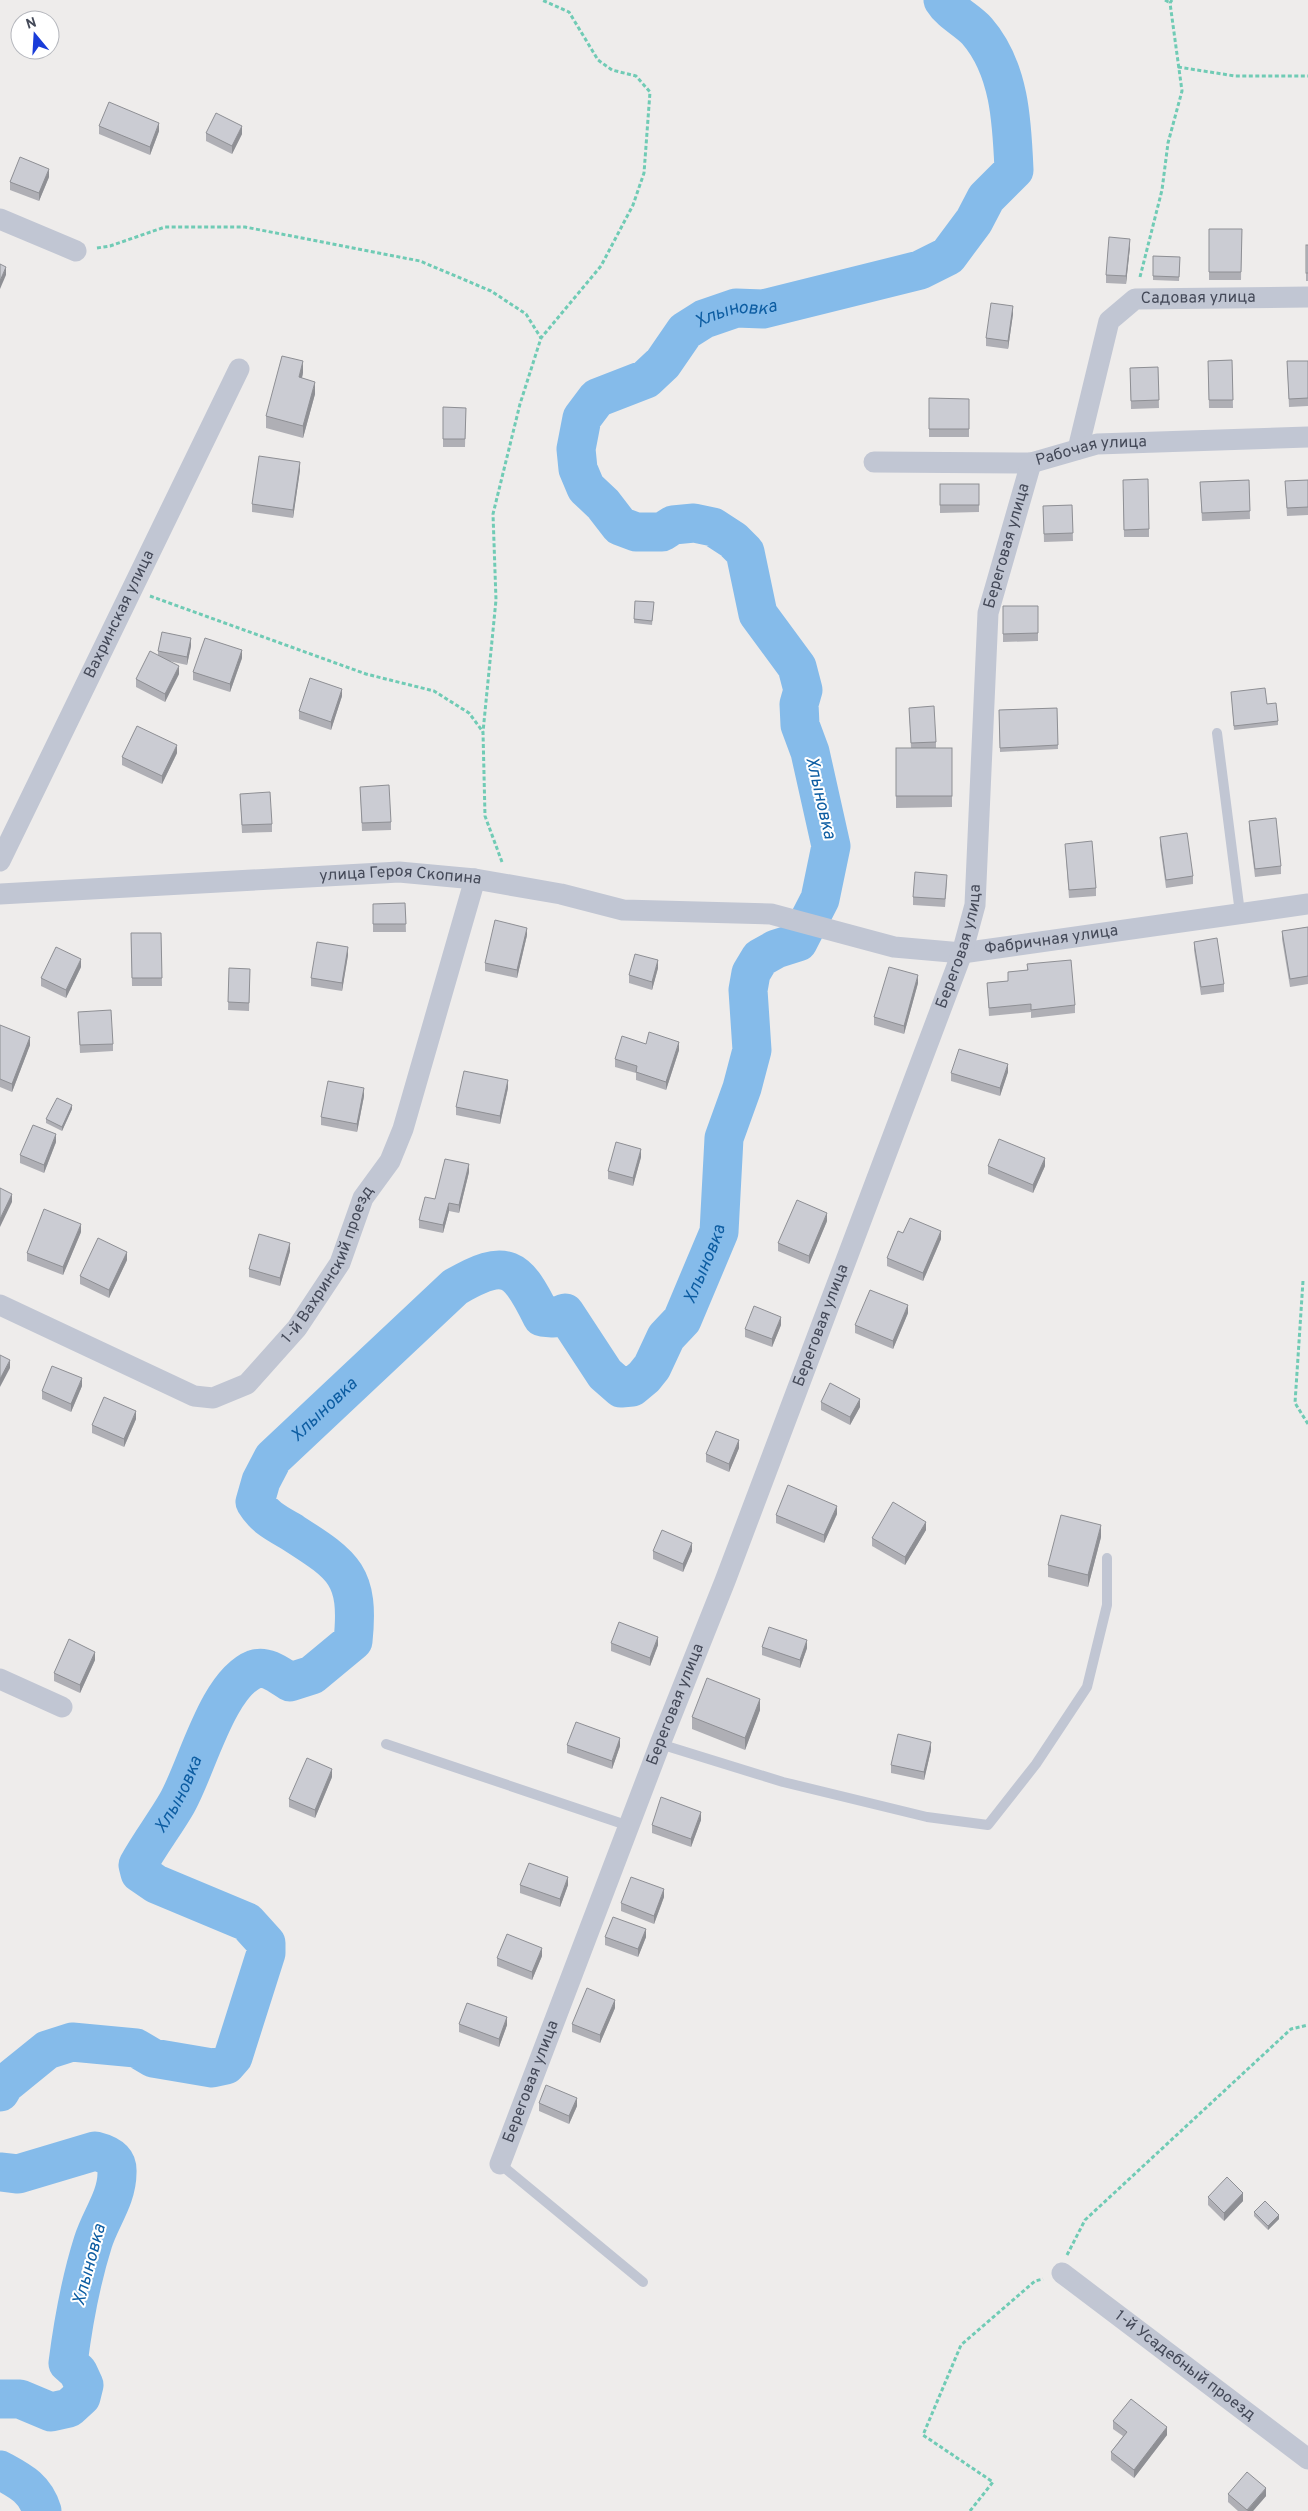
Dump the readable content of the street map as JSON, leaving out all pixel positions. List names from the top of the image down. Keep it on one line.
{"streets":{"street":["Садовая улица","Рабочая улица","Береговая улица","Вахринская улица","улица Героя Скопина","Фабричная улица","1-й Вахринский проезд","1-й Усадебный проезд"]},"crossings":[["Садовая улица","Рабочая улица"],["Рабочая улица","Береговая улица"],["Береговая улица","Фабричная улица"],["улица Героя Скопина","Фабричная улица"],["улица Героя Скопина","1-й Вахринский проезд"]],"water":["Хлыновка"],"north":"top"}
